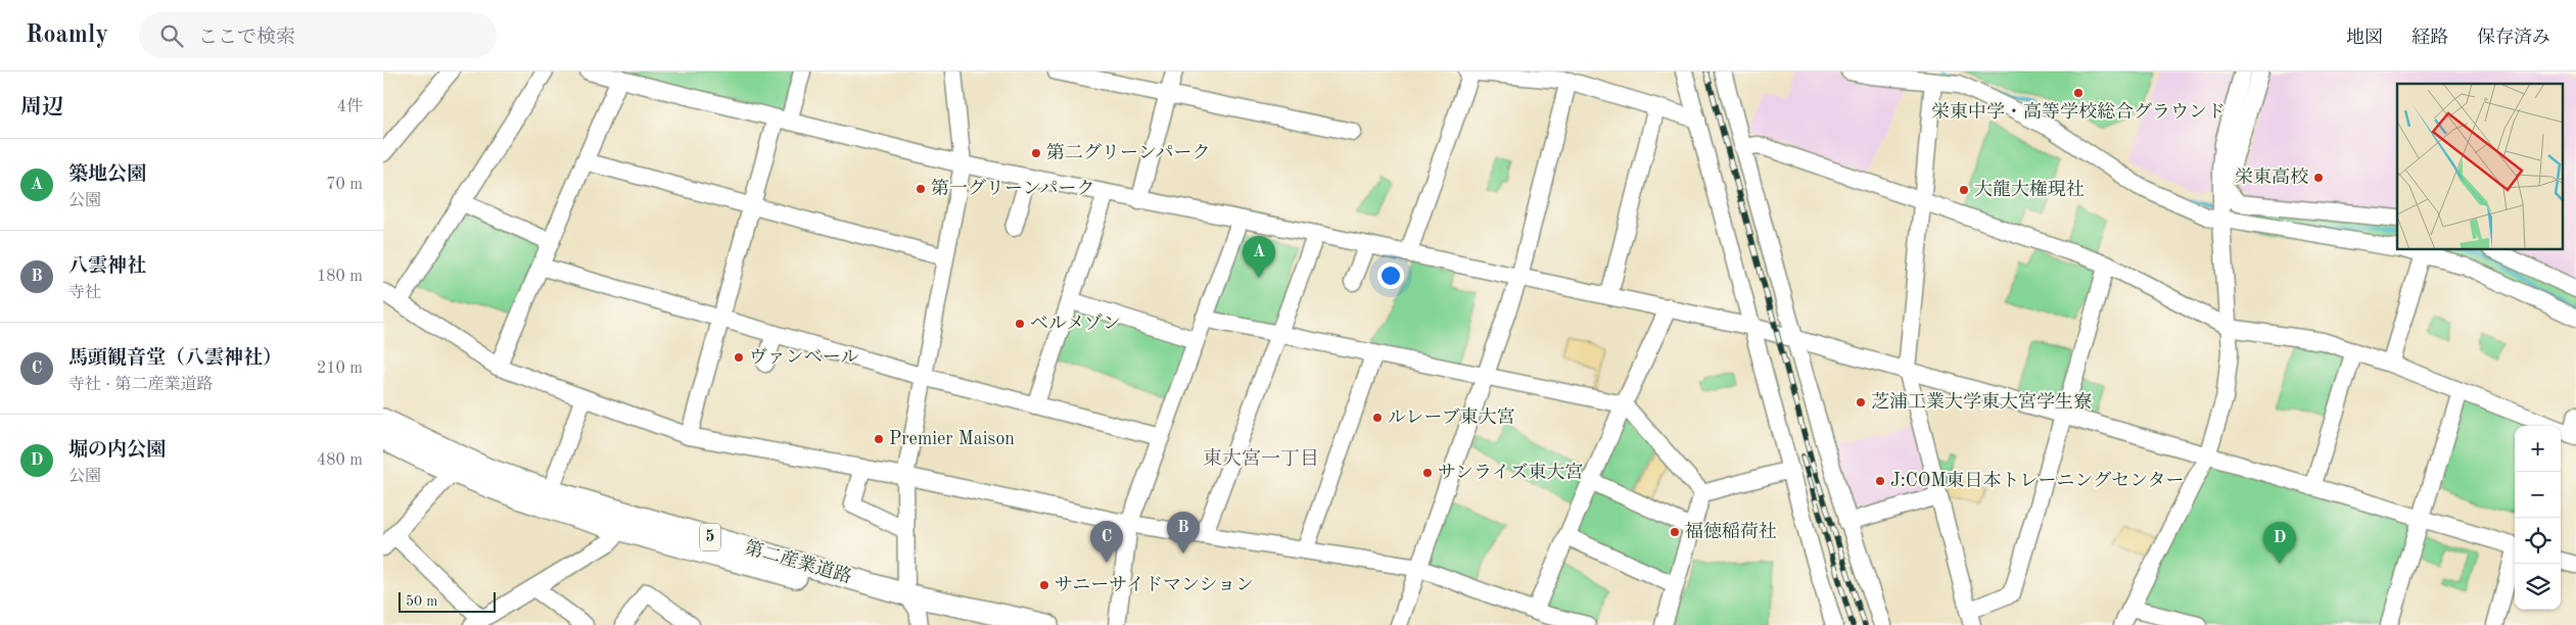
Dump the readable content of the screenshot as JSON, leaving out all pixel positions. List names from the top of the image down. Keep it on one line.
{"streets":{"main road":["5","第二産業道路"]},"districts":["東大宮一丁目"],"places":["栄東中学・高等学校総合グラウンド","第二グリーンパーク","栄東高校","第一グリーンパーク","大龍大権現社","ベルメゾン","ヴァンベール","芝浦工業大学東大宮学生寮","ルレーブ東大宮","Premier Maison","サンライズ東大宮","J:COM東日本トレーニングセンター","福徳稲荷社","サニーサイドマンション"],"scale_bar":"50 m","page":{"header":"Roamly","search":"ここで検索","nav":["地図","経路","保存済み"],"heading":["周辺","4件"],"list":[{"mark":"A","name":"築地公園","note":"公園","value":"70 m"},{"mark":"B","name":"八雲神社","note":"寺社","value":"180 m"},{"mark":"C","name":"馬頭観音堂（八雲神社）","note":"寺社 · 第二産業道路","value":"210 m"},{"mark":"D","name":"堀の内公園","note":"公園","value":"480 m"}],"pins":["A","B","C","D"],"map_buttons":["+","−"],"scale":"50 m"}}
